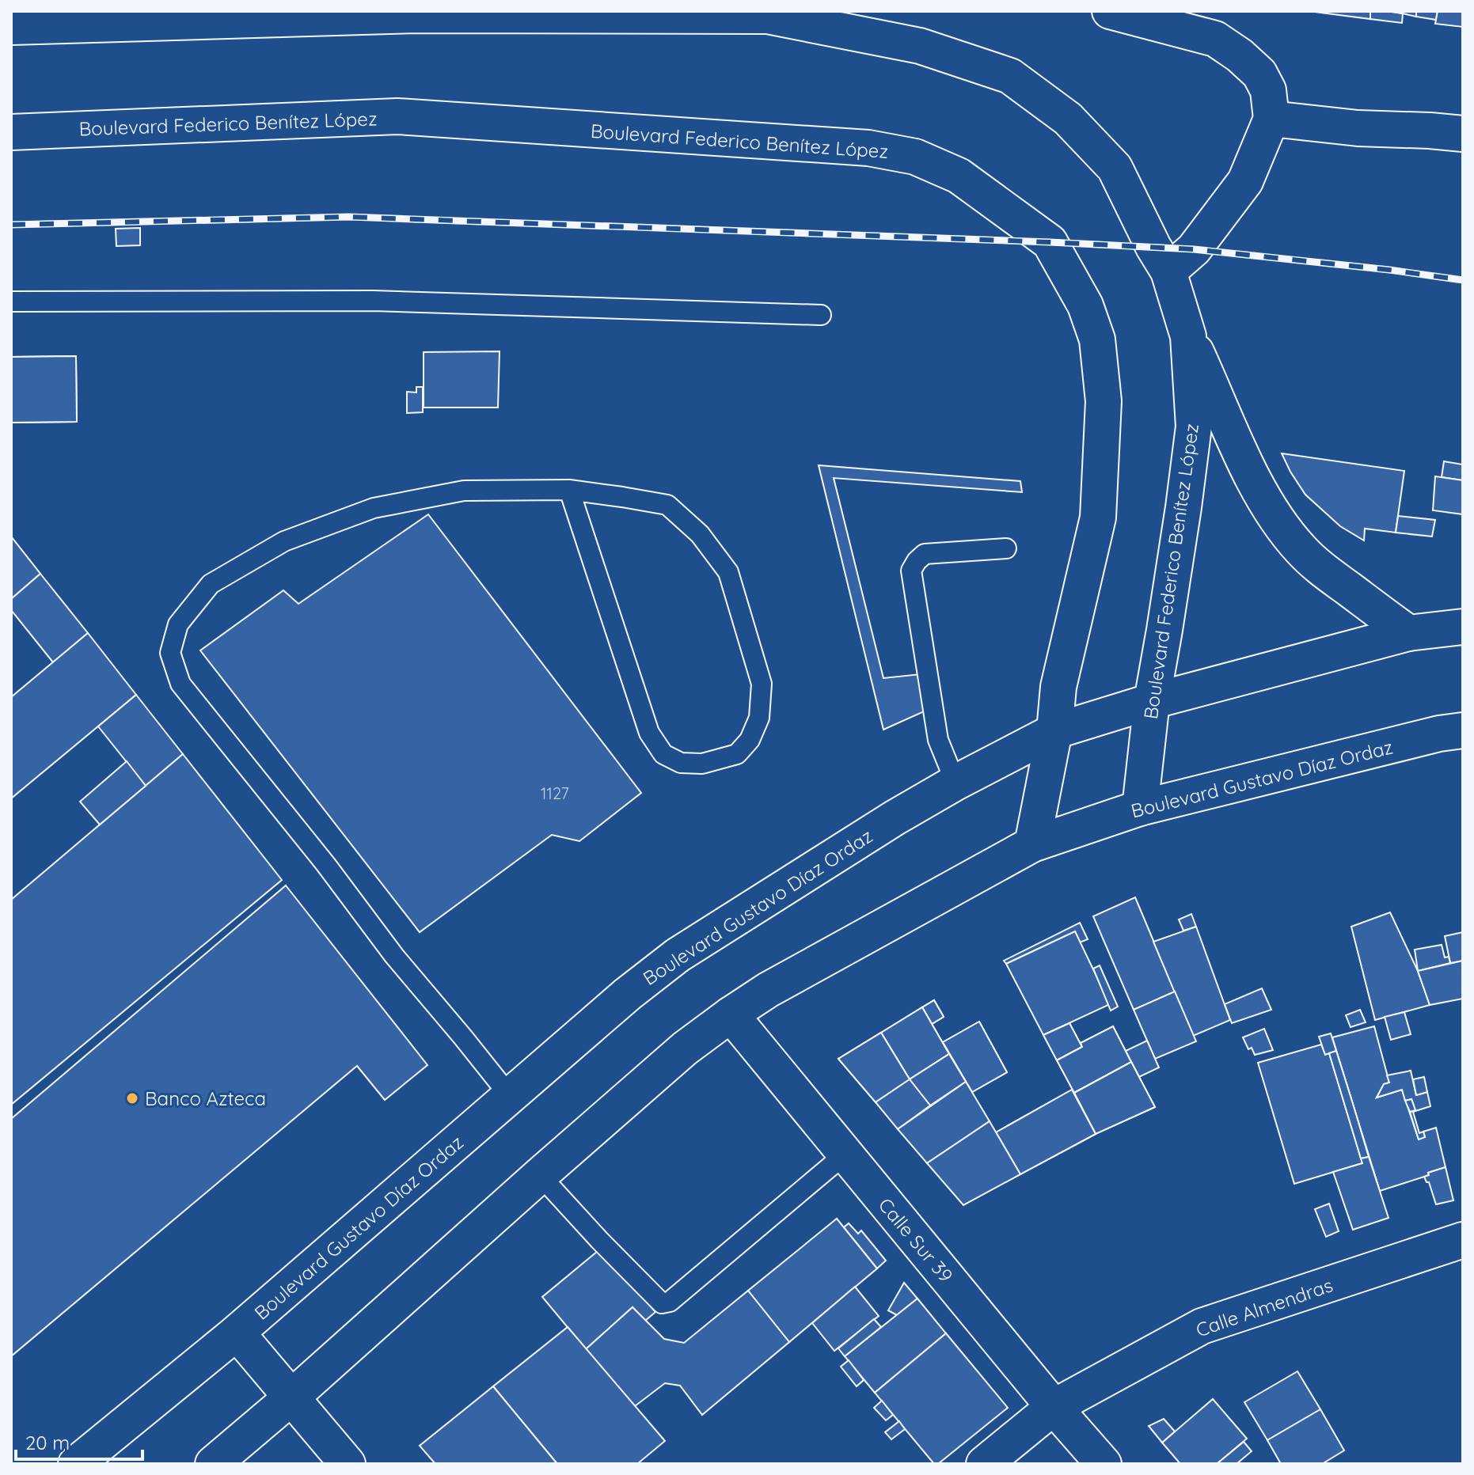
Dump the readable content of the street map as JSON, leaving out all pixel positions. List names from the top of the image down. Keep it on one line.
{"streets":{"main road":["Boulevard Federico Benítez López","Boulevard Gustavo Díaz Ordaz","Calle Sur 39","Calle Almendras"]},"crossings":[["Boulevard Federico Benítez López","Boulevard Gustavo Díaz Ordaz"],["Boulevard Gustavo Díaz Ordaz","Calle Sur 39"],["Calle Sur 39","Calle Almendras"]],"places":["Banco Azteca"],"house_numbers":["1127"],"scale_bar":"20 m"}
